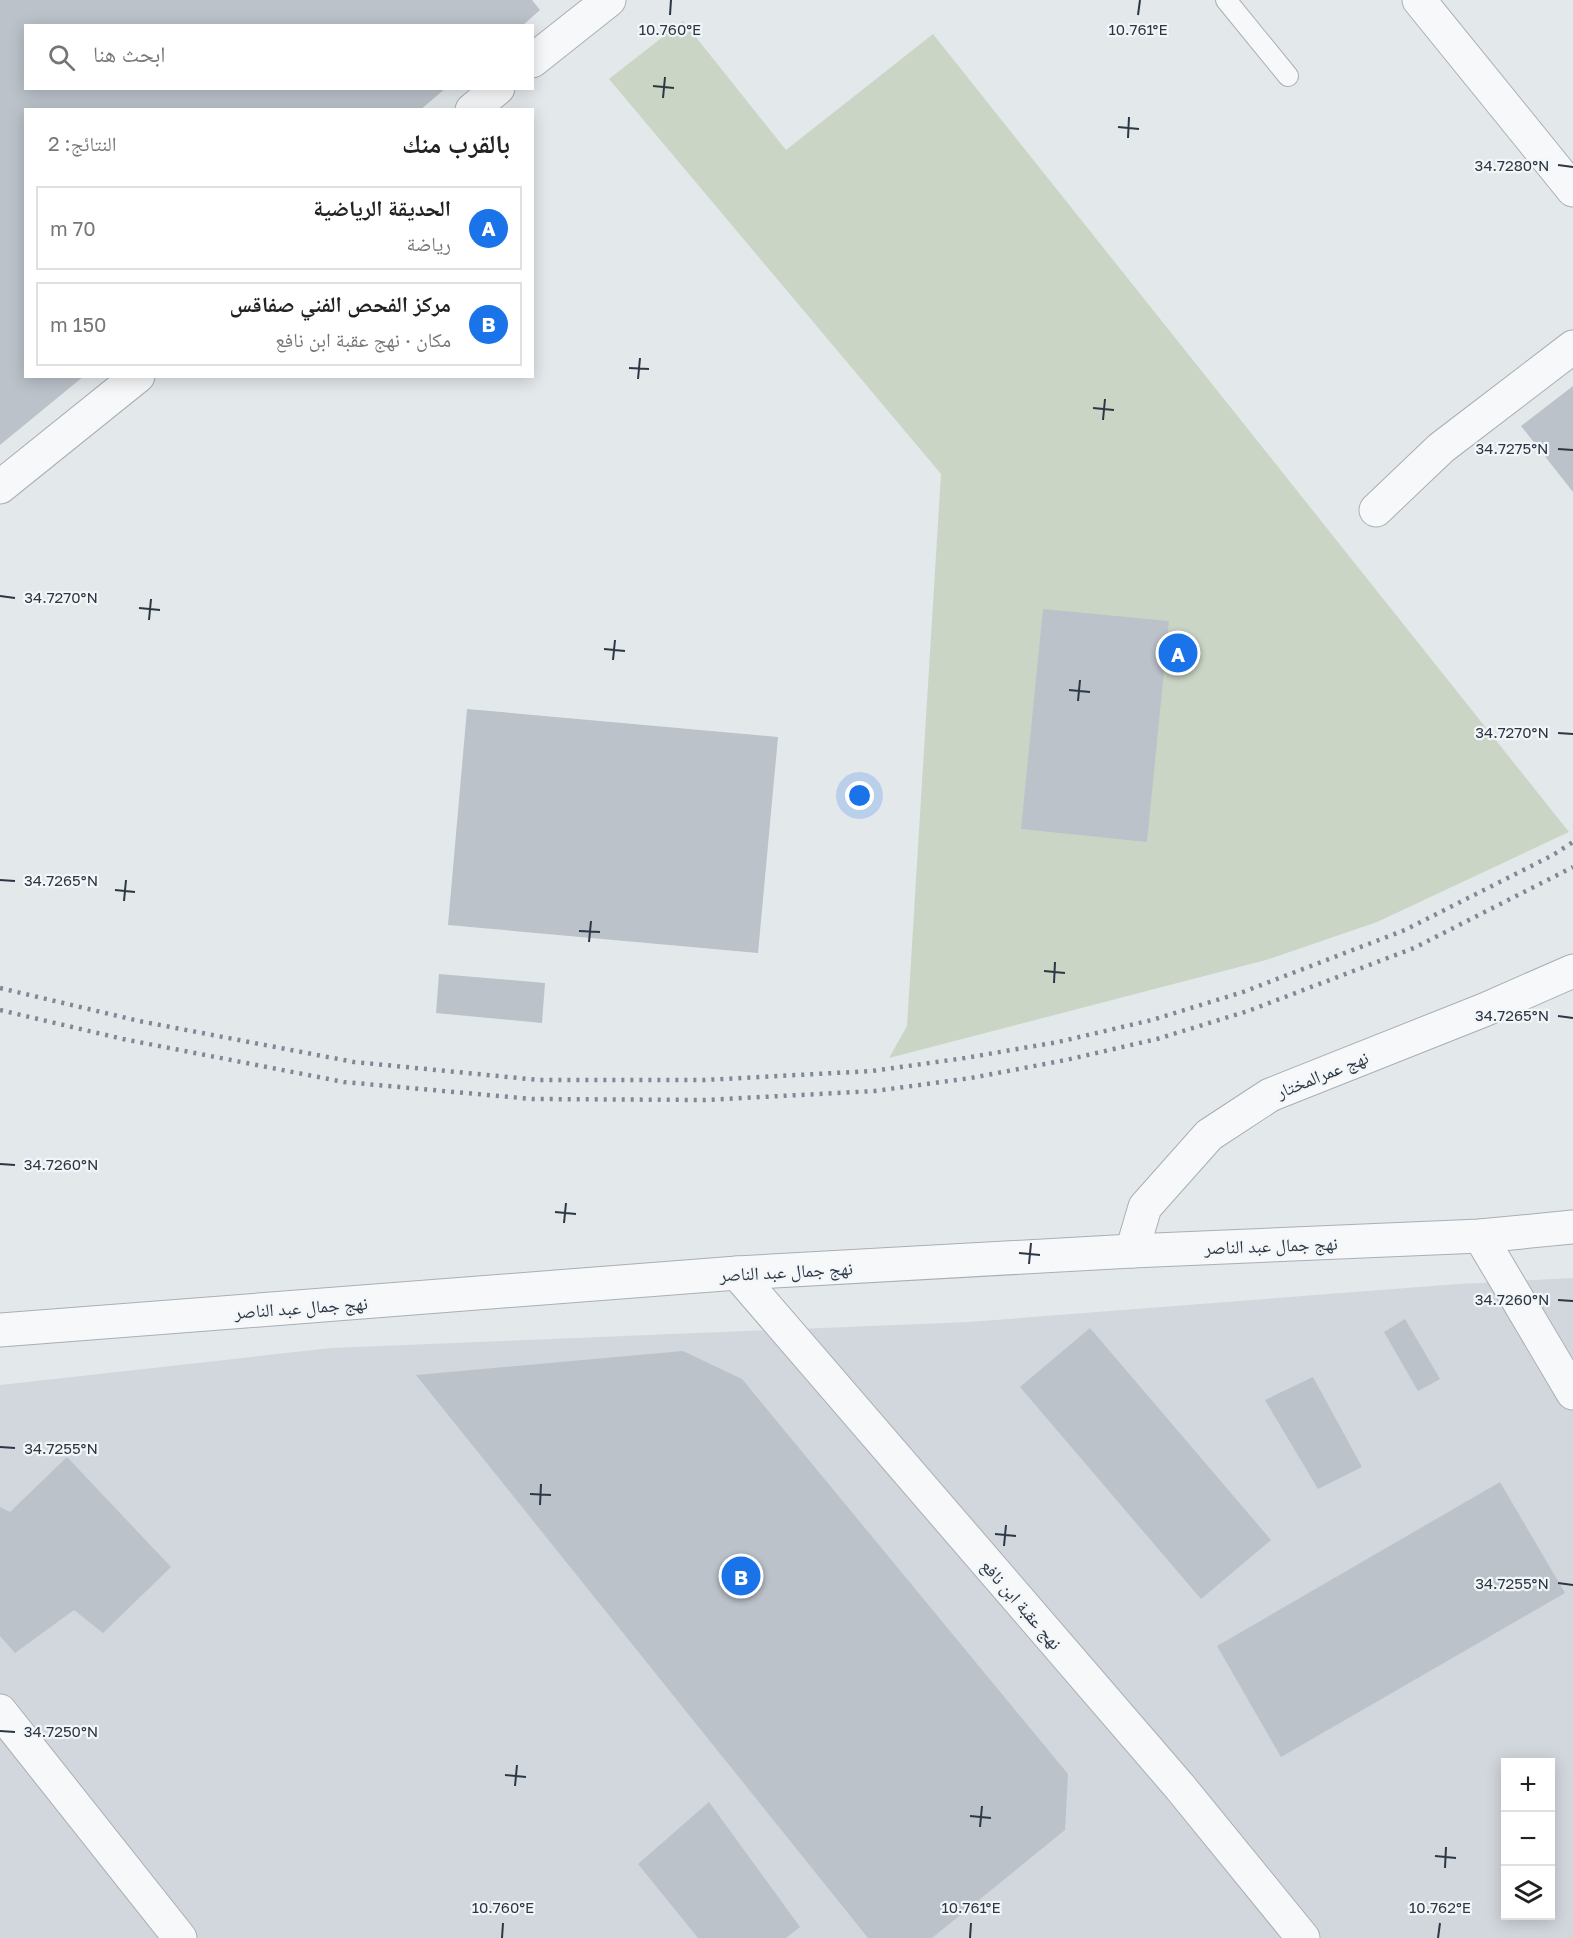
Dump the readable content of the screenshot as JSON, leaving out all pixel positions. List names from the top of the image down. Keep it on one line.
{"streets":{"street":["نهج عمرالمختار","نهج جمال عبد الناصر","نهج عقبة ابن نافع"]},"crossings":[["نهج عمرالمختار","نهج جمال عبد الناصر"],["نهج جمال عبد الناصر","نهج عقبة ابن نافع"]],"page":{"search":"ابحث هنا","heading":["بالقرب منك","النتائج: 2"],"list":[{"mark":"A","name":"الحديقة الرياضية","note":"رياضة","value":"70 m"},{"mark":"B","name":"مركز الفحص الفني صفاقس","note":"مكان · نهج عقبة ابن نافع","value":"150 m"}],"pins":["A","B"],"map_buttons":["+","−"]},"coordinates":["10.760°E","10.761°E","34.7280°N","34.7275°N","34.7270°N","34.7265°N","34.7260°N","34.7255°N","34.7250°N","10.762°E"]}
